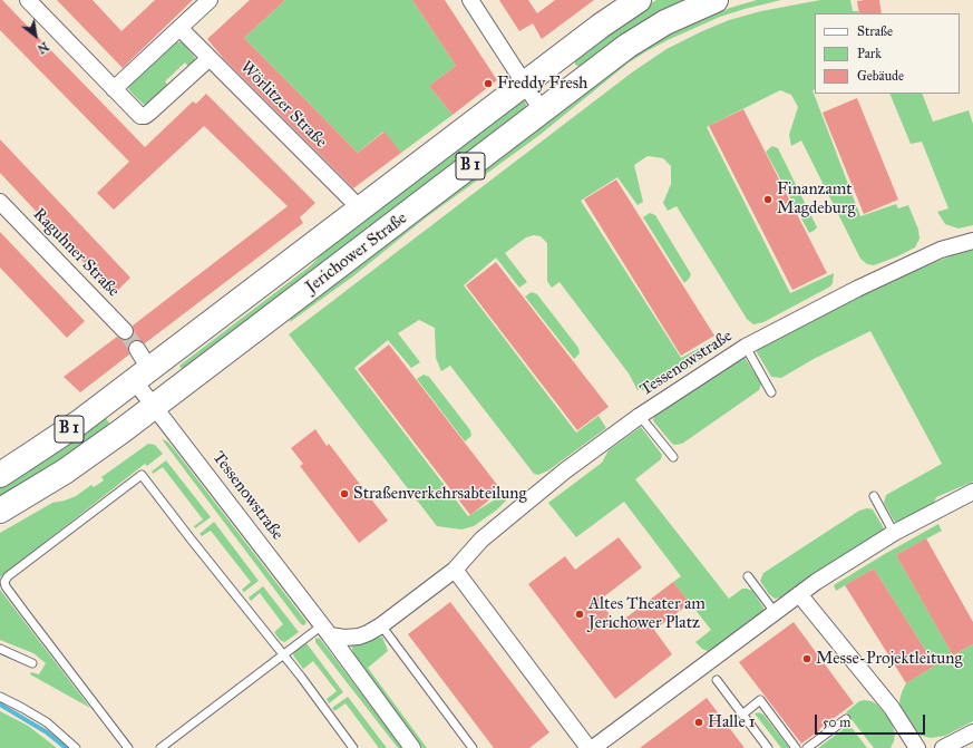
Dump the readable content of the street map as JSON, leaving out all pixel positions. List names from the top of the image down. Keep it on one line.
{"streets":{"main road":["B 1","Jerichower Straße"],"street":["Wörlitzer Straße","Raguhner Straße","Tessenowstraße"]},"crossings":[["Wörlitzer Straße","Jerichower Straße"],["Jerichower Straße","Tessenowstraße"]],"places":["Freddy Fresh","Finanzamt Magdeburg","Straßenverkehrsabteilung","Altes Theater am Jerichower Platz","Messe-Projektleitung","Halle 1"],"legend":["Straße","Park","Gebäude"],"scale_bar":"50 m","north":"bottom right"}
